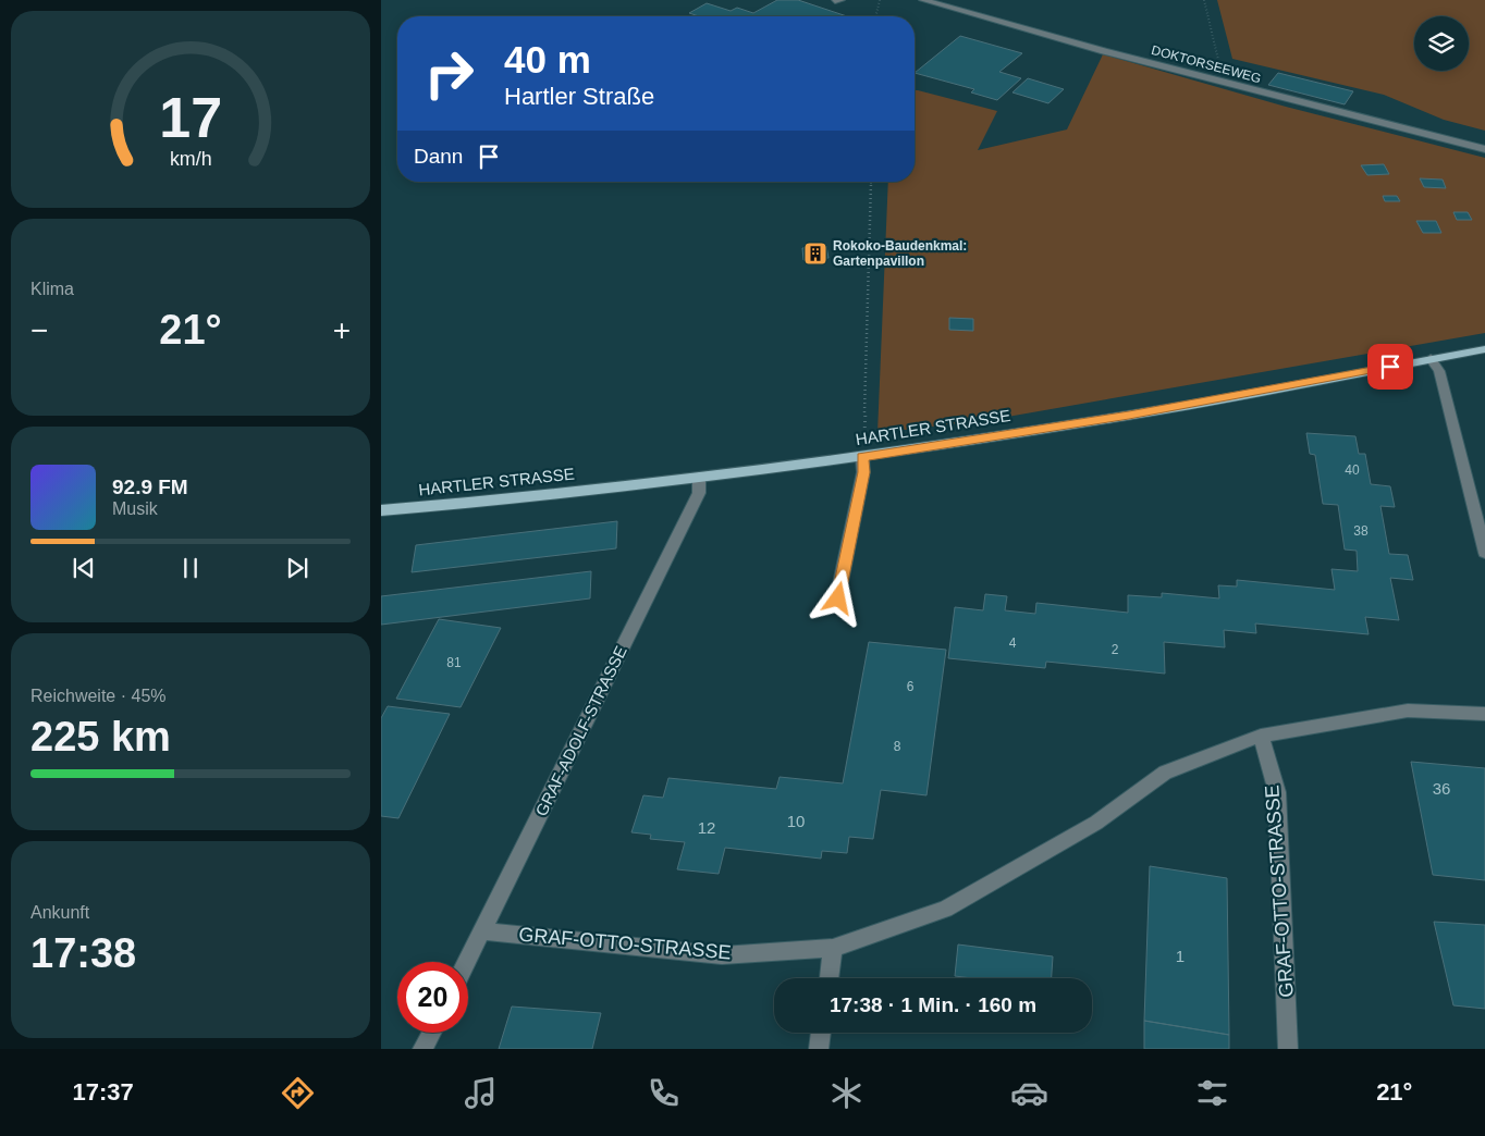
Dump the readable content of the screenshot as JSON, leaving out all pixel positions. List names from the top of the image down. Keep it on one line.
{"streets":{"main road":["HARTLER STRASSE"],"street":["DOKTORSEEWEG","GRAF-ADOLF-STRASSE","GRAF-OTTO-STRASSE"]},"crossings":[["HARTLER STRASSE","GRAF-ADOLF-STRASSE"],["GRAF-ADOLF-STRASSE","GRAF-OTTO-STRASSE"]],"places":{"building":["Rokoko-Baudenkmal: Gartenpavillon"]},"house_numbers":["40","38","4","2","81","6","8","36","10","12","1"],"page":{"turn":["40 m","Hartler Straße"],"then":"Dann","tile":["Klima",["Reichweite · 45%","225 km"],["Ankunft","17:38"]],"heat":["−","21°","+"],"song":["92.9 FM","Musik"],"limit":"20","trip":"17:38 · 1 Min. · 160 m","tabs":["17:37","21°"],"gauge":["17","km/h"]}}
